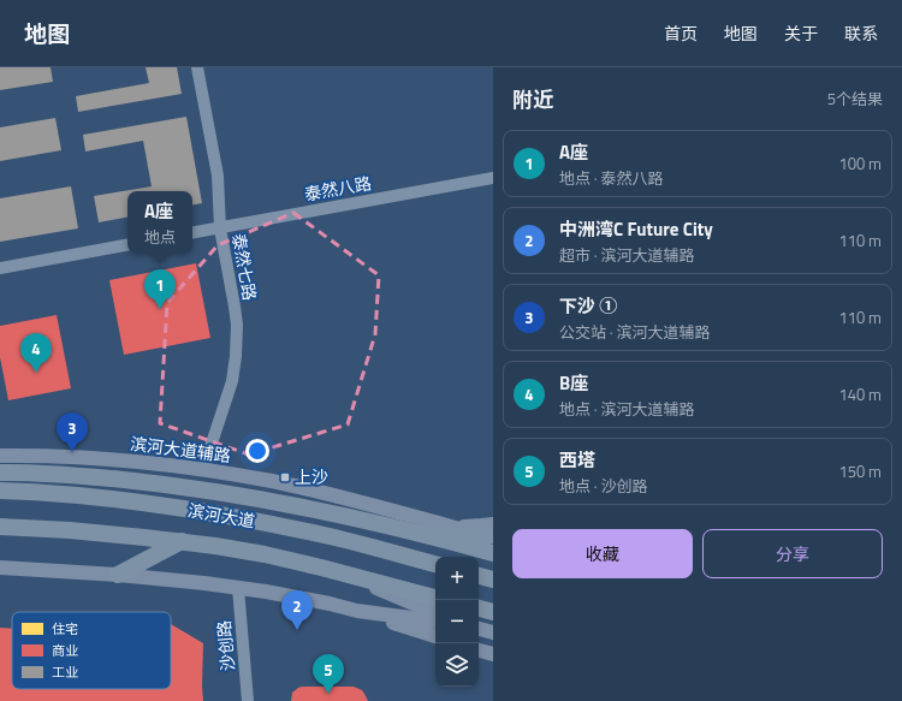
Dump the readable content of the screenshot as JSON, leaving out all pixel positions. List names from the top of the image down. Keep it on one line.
{"streets":{"highway":["滨河大道"],"main road":["滨河大道辅路"],"street":["泰然八路","泰然七路","沙创路"]},"crossings":[["泰然八路","泰然七路"],["泰然七路","滨河大道辅路"]],"places":{"transit":["上沙"]},"legend":["住宅","商业","工业"],"page":{"header":"地图","nav":["首页","地图","关于","联系"],"heading":["附近","5个结果"],"list":[{"mark":"1","name":"A座","note":"地点 · 泰然八路","value":"100 m"},{"mark":"2","name":"中洲湾C Future City","note":"超市 · 滨河大道辅路","value":"110 m"},{"mark":"3","name":"下沙 ①","note":"公交站 · 滨河大道辅路","value":"110 m"},{"mark":"4","name":"B座","note":"地点 · 滨河大道辅路","value":"140 m"},{"mark":"5","name":"西塔","note":"地点 · 沙创路","value":"150 m"}],"popup":["A座","地点"],"pins":["1","4","3","2","5"],"buttons":["收藏","分享"],"map_buttons":["+","−"]}}
